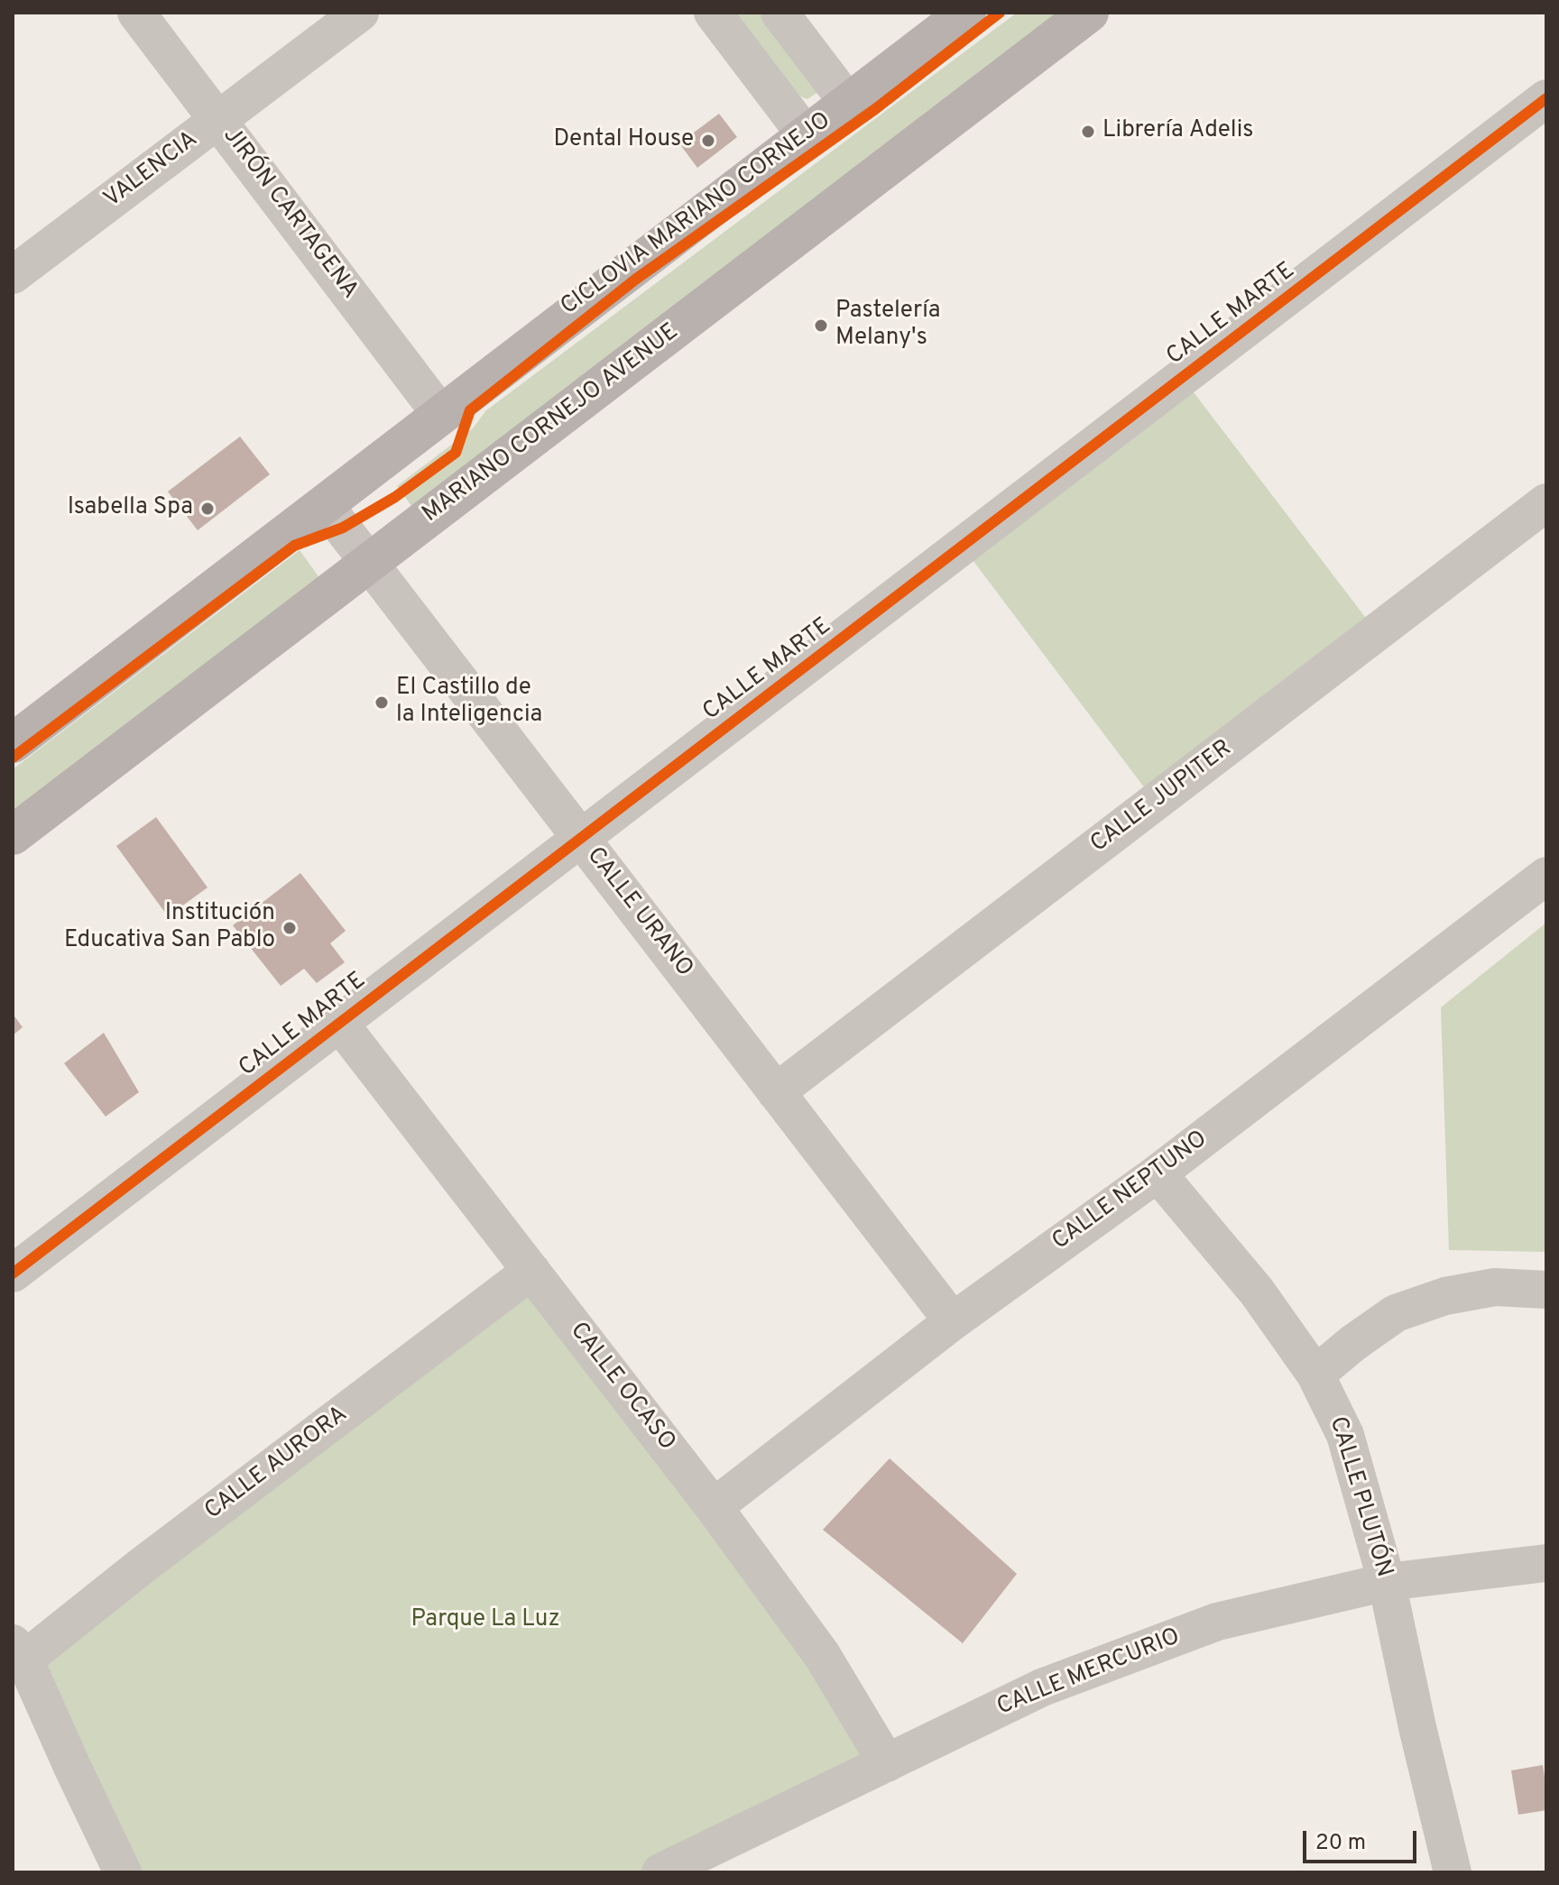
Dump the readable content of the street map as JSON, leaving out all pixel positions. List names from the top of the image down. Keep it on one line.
{"streets":{"main road":["MARIANO CORNEJO AVENUE"],"street":["VALENCIA","JIRÓN CARTAGENA","CALLE MARTE","CALLE JUPITER","CALLE URANO","CALLE NEPTUNO","CALLE OCASO","CALLE AURORA","CALLE PLUTÓN","CALLE MERCURIO"],"cycle path":["CICLOVIA MARIANO CORNEJO"]},"crossings":[["VALENCIA","JIRÓN CARTAGENA"],["CALLE MARTE","CALLE URANO"],["CALLE MARTE","CALLE OCASO"],["MARIANO CORNEJO AVENUE","CALLE URANO"],["CALLE JUPITER","CALLE URANO"],["CALLE URANO","CALLE NEPTUNO"],["CALLE NEPTUNO","CALLE OCASO"],["CALLE NEPTUNO","CALLE PLUTÓN"],["CALLE OCASO","CALLE AURORA"],["CALLE OCASO","CALLE MERCURIO"],["CALLE PLUTÓN","CALLE MERCURIO"]],"parks":["Parque La Luz"],"places":["Librería Adelis","Dental House","Pastelería Melany's","Isabella Spa","El Castillo de la Inteligencia","Institución Educativa San Pablo"],"scale_bar":"20 m"}
